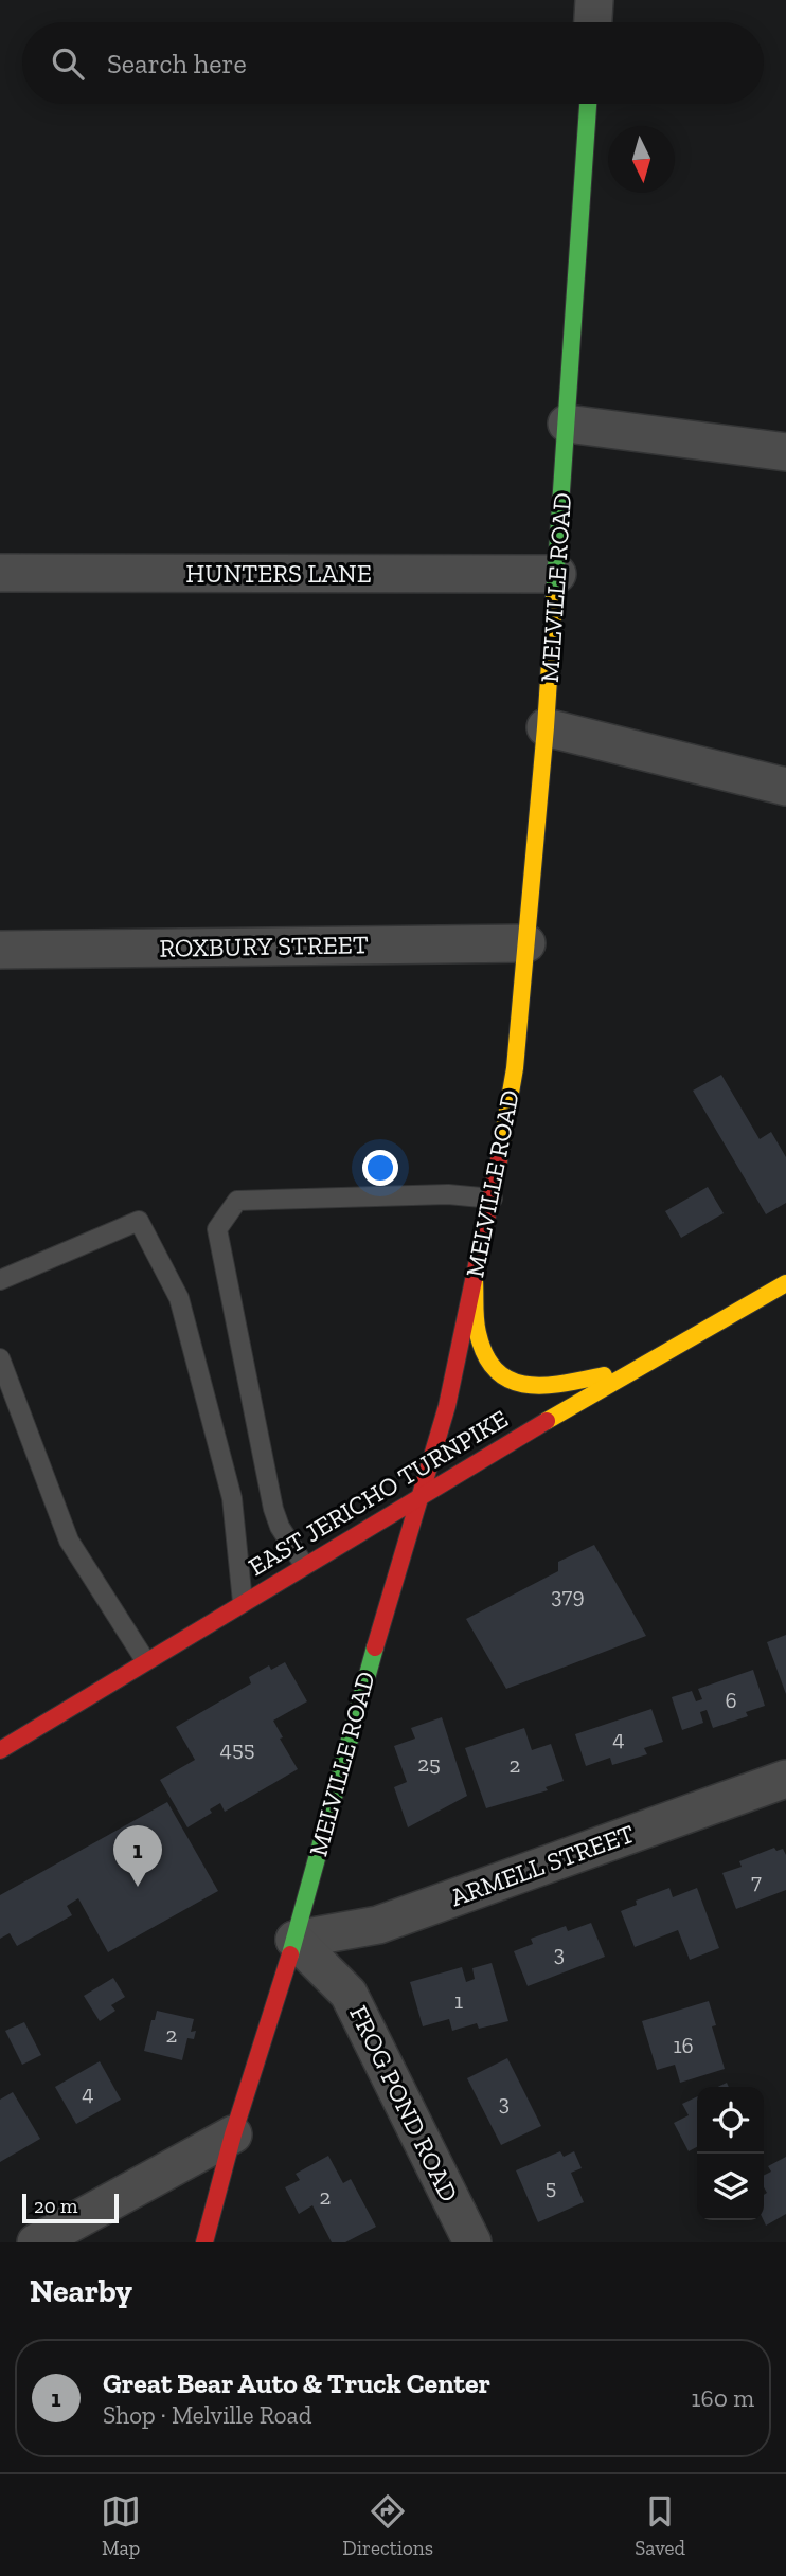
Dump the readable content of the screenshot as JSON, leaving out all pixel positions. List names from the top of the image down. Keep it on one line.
{"streets":{"street":["HUNTERS LANE","MELVILLE ROAD","ROXBURY STREET","EAST JERICHO TURNPIKE","ARMELL STREET","FROG POND ROAD"]},"crossings":[["HUNTERS LANE","MELVILLE ROAD"],["MELVILLE ROAD","ROXBURY STREET"],["MELVILLE ROAD","EAST JERICHO TURNPIKE"],["MELVILLE ROAD","ARMELL STREET"],["MELVILLE ROAD","FROG POND ROAD"],["ARMELL STREET","FROG POND ROAD"]],"house_numbers":["379","6","4","455","25","2","7","3","1","2","16","4","3","5","2"],"scale_bar":"20 m","north":"bottom","page":{"search":"Search here","pins":"1","scale":"20 m","heading":"Nearby","list":[{"mark":"1","name":"Great Bear Auto & Truck Center","note":"Shop · Melville Road","value":"160 m"}],"nav":["Map","Directions","Saved"]}}
